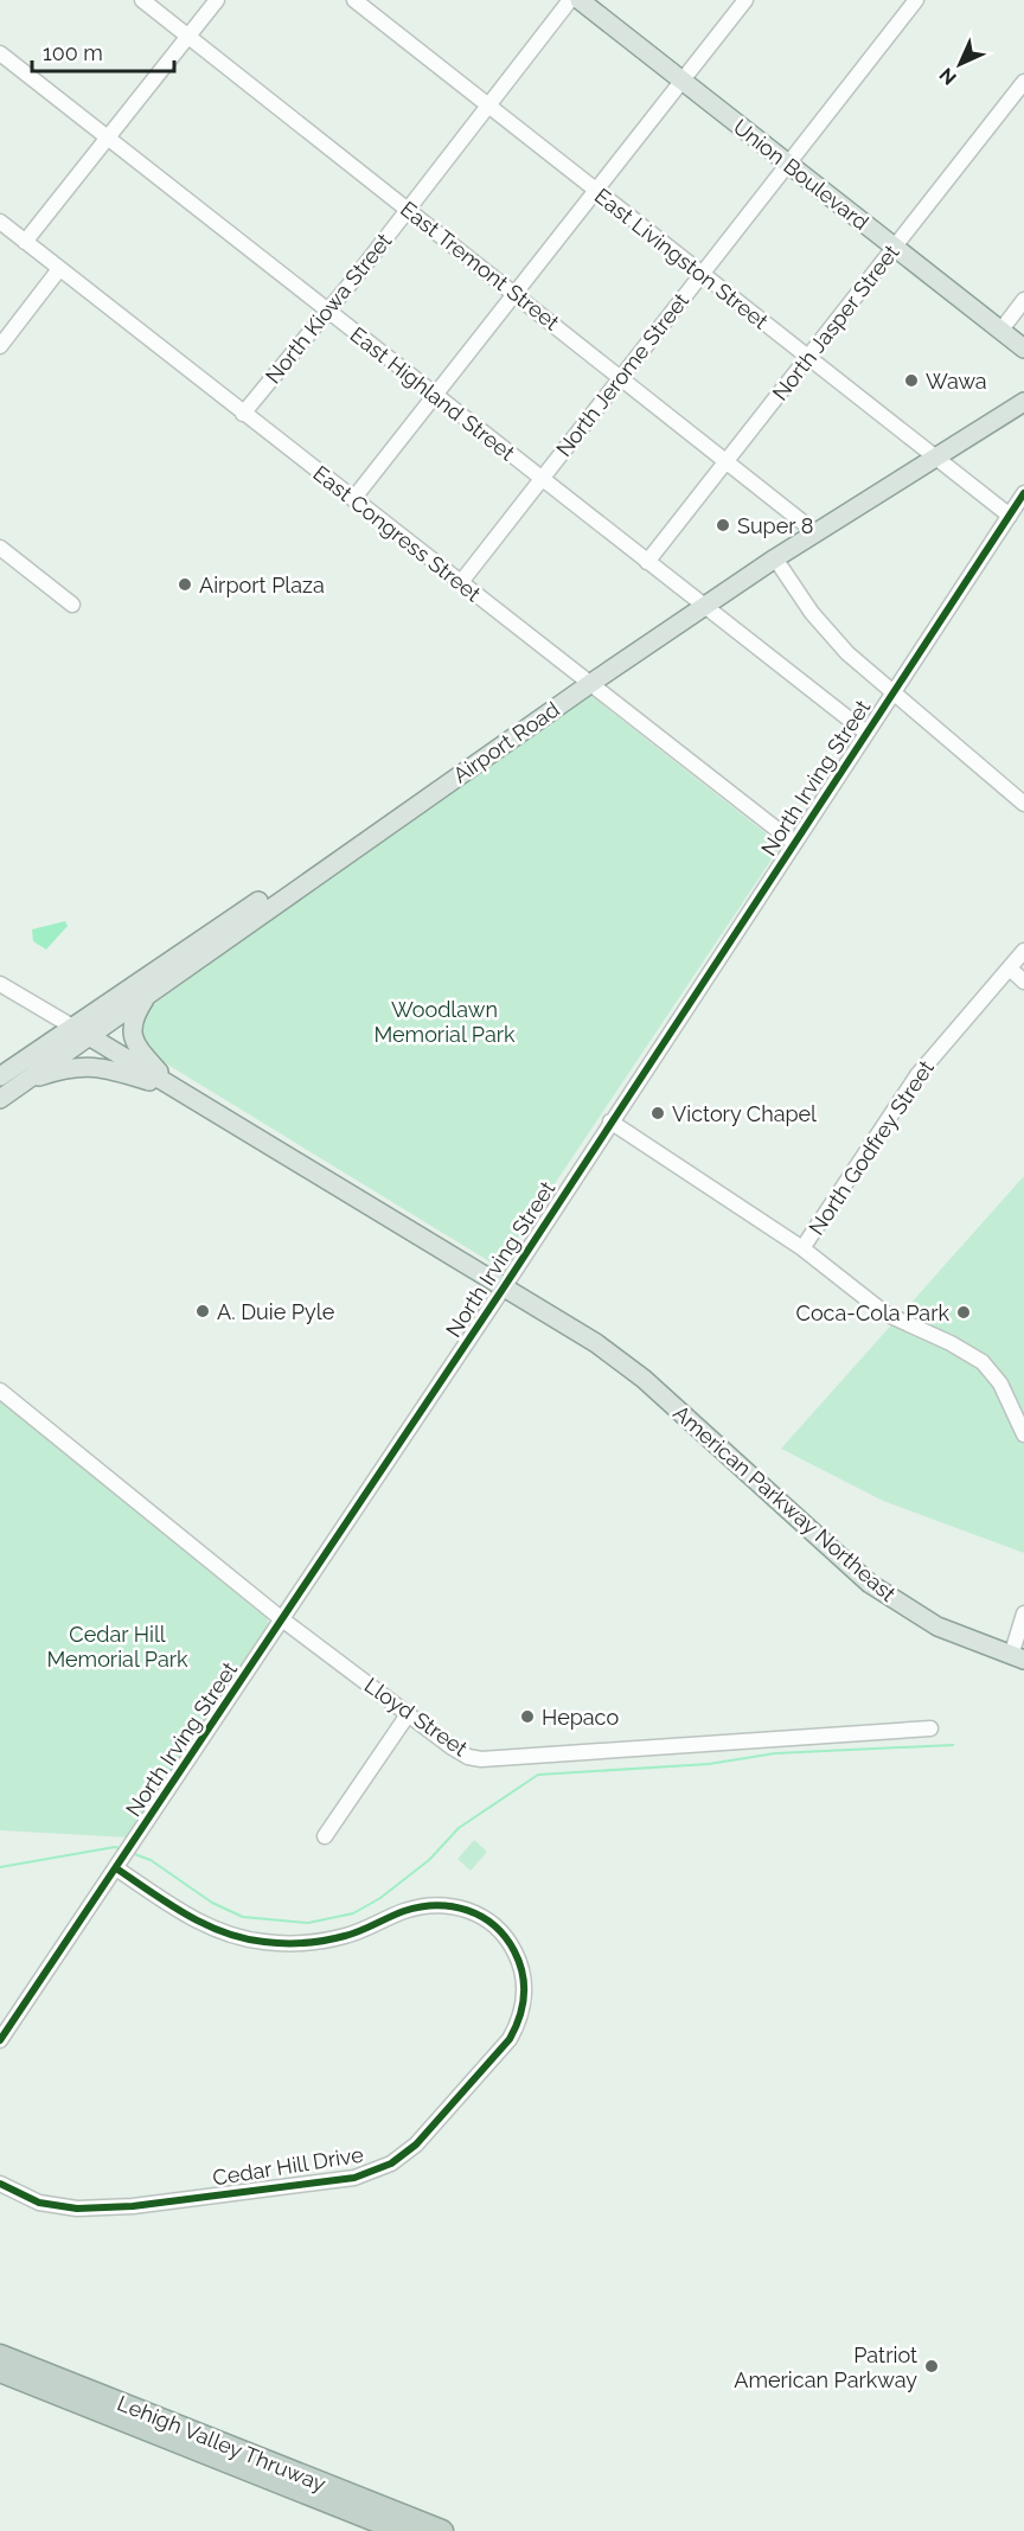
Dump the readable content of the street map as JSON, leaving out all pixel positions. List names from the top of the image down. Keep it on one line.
{"streets":{"highway":["Lehigh Valley Thruway"],"main road":["Union Boulevard","Airport Road","American Parkway Northeast"],"street":["East Livingston Street","East Tremont Street","North Kiowa Street","North Jasper Street","North Jerome Street","East Highland Street","East Congress Street","North Irving Street","North Godfrey Street","Lloyd Street","Cedar Hill Drive"]},"crossings":[["Union Boulevard","North Jasper Street"],["Union Boulevard","North Jerome Street"],["East Livingston Street","North Kiowa Street"],["East Livingston Street","North Jasper Street"],["East Livingston Street","North Jerome Street"],["East Livingston Street","Airport Road"],["East Livingston Street","North Irving Street"],["East Tremont Street","North Kiowa Street"],["East Tremont Street","North Jasper Street"],["East Tremont Street","North Jerome Street"],["East Tremont Street","Airport Road"],["North Kiowa Street","East Highland Street"],["North Kiowa Street","East Congress Street"],["North Jasper Street","East Highland Street"],["North Jerome Street","East Highland Street"],["North Jerome Street","East Congress Street"],["East Highland Street","Airport Road"],["East Highland Street","North Irving Street"],["East Congress Street","Airport Road"],["East Congress Street","North Irving Street"],["North Irving Street","American Parkway Northeast"],["North Irving Street","Lloyd Street"],["North Irving Street","Cedar Hill Drive"]],"parks":["Woodlawn Memorial Park","Cedar Hill Memorial Park"],"places":["Wawa","Super 8","Airport Plaza","Victory Chapel","A. Duie Pyle","Coca-Cola Park","Hepaco","Patriot American Parkway"],"scale_bar":"100 m","north":"bottom left"}
